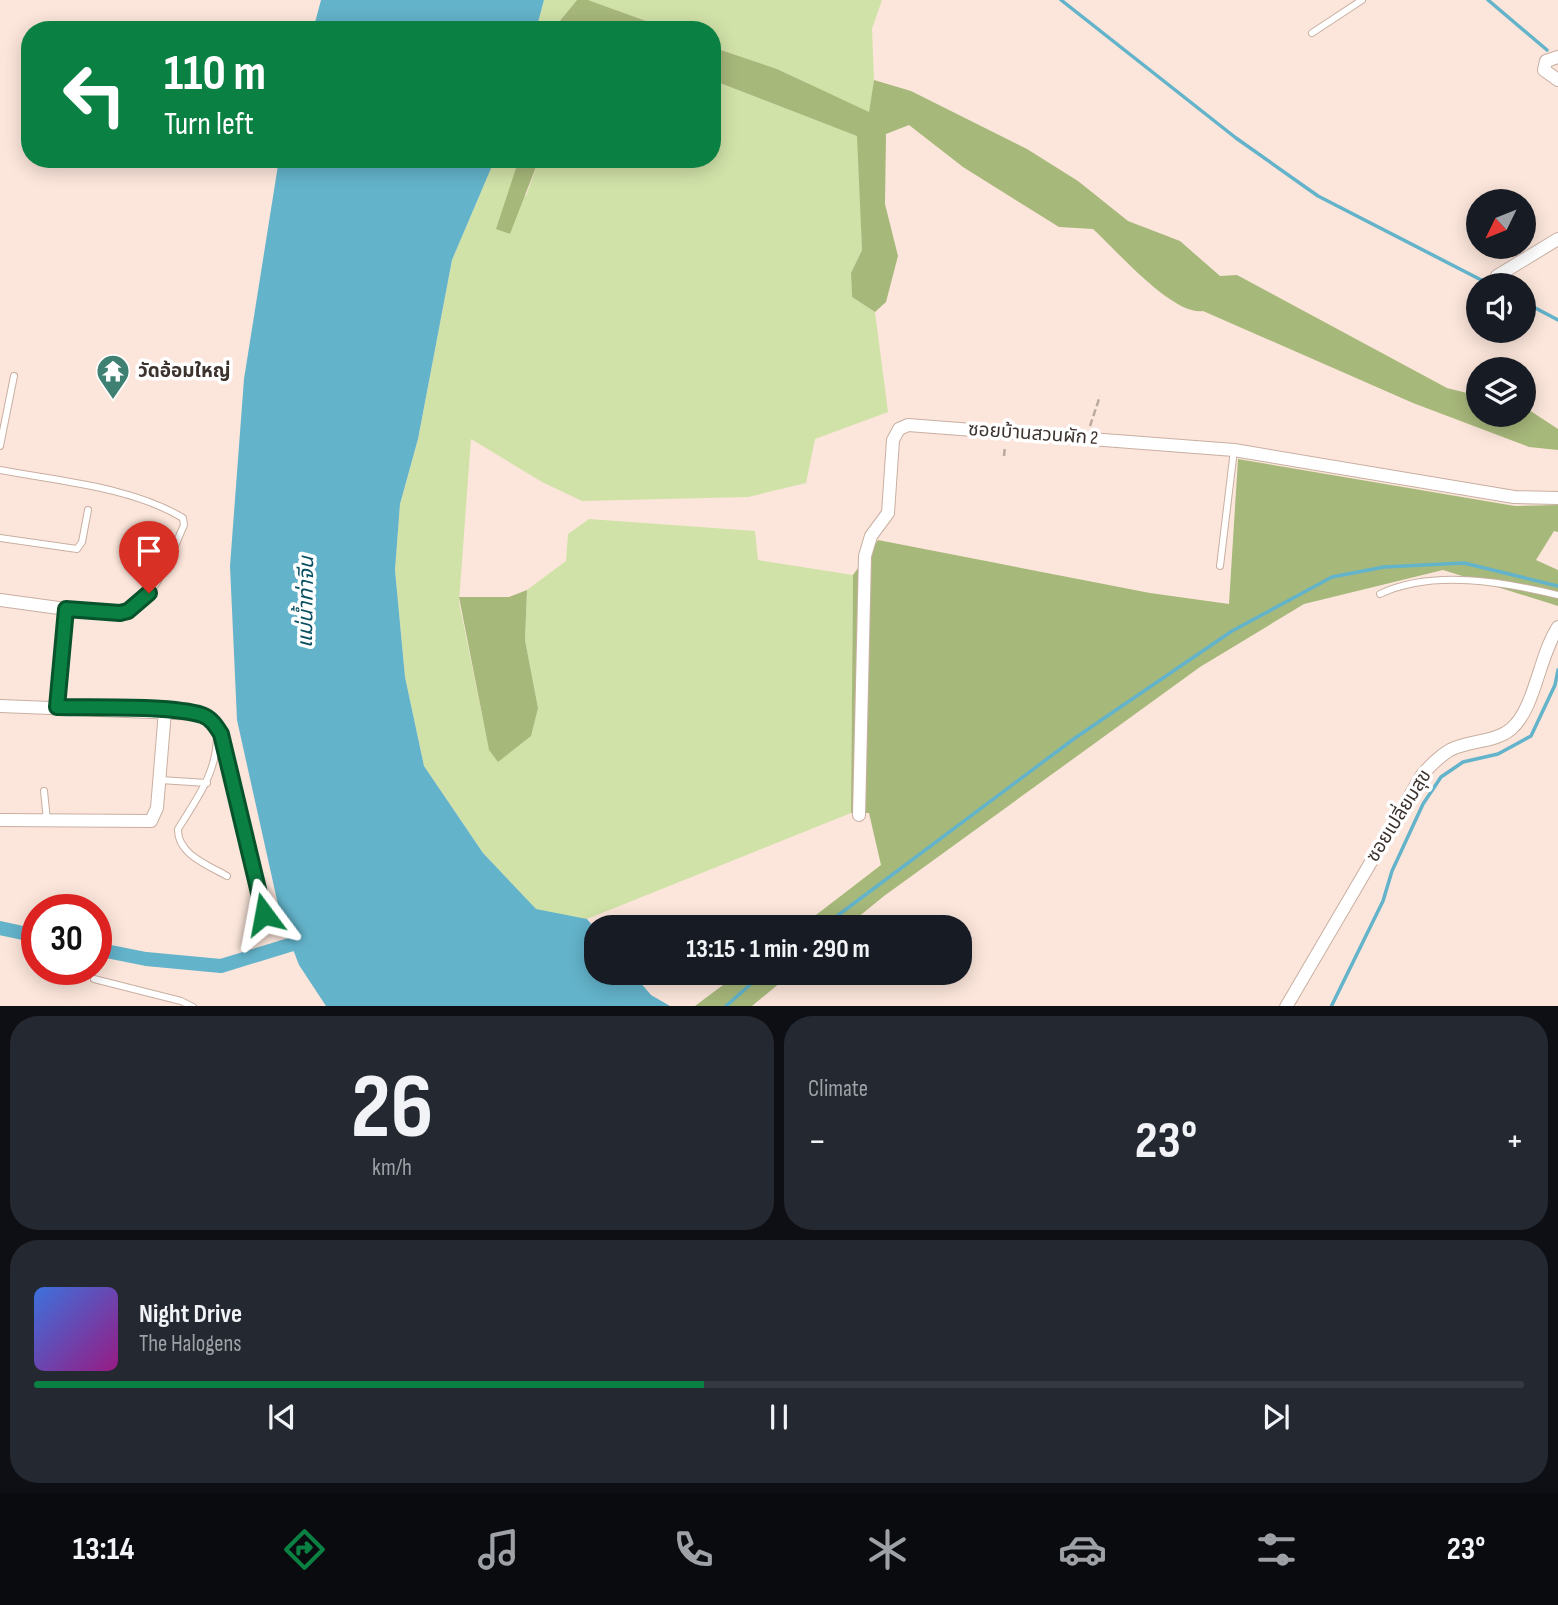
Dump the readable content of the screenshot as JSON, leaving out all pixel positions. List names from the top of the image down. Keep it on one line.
{"streets":{"street":["ซอยบ้านสวนผัก 2","ซอยเปลี่ยมสุข"]},"water":["แม่น้ำท่าจีน"],"places":{"temple":["วัดอ้อมใหญ่"]},"north":"bottom left","page":{"turn":["110 m","Turn left"],"limit":"30","trip":"13:15 · 1 min · 290 m","tile":[["26","km/h"],"Climate"],"heat":["−","23°","+"],"song":["Night Drive","The Halogens"],"tabs":["13:14","23°"]}}
